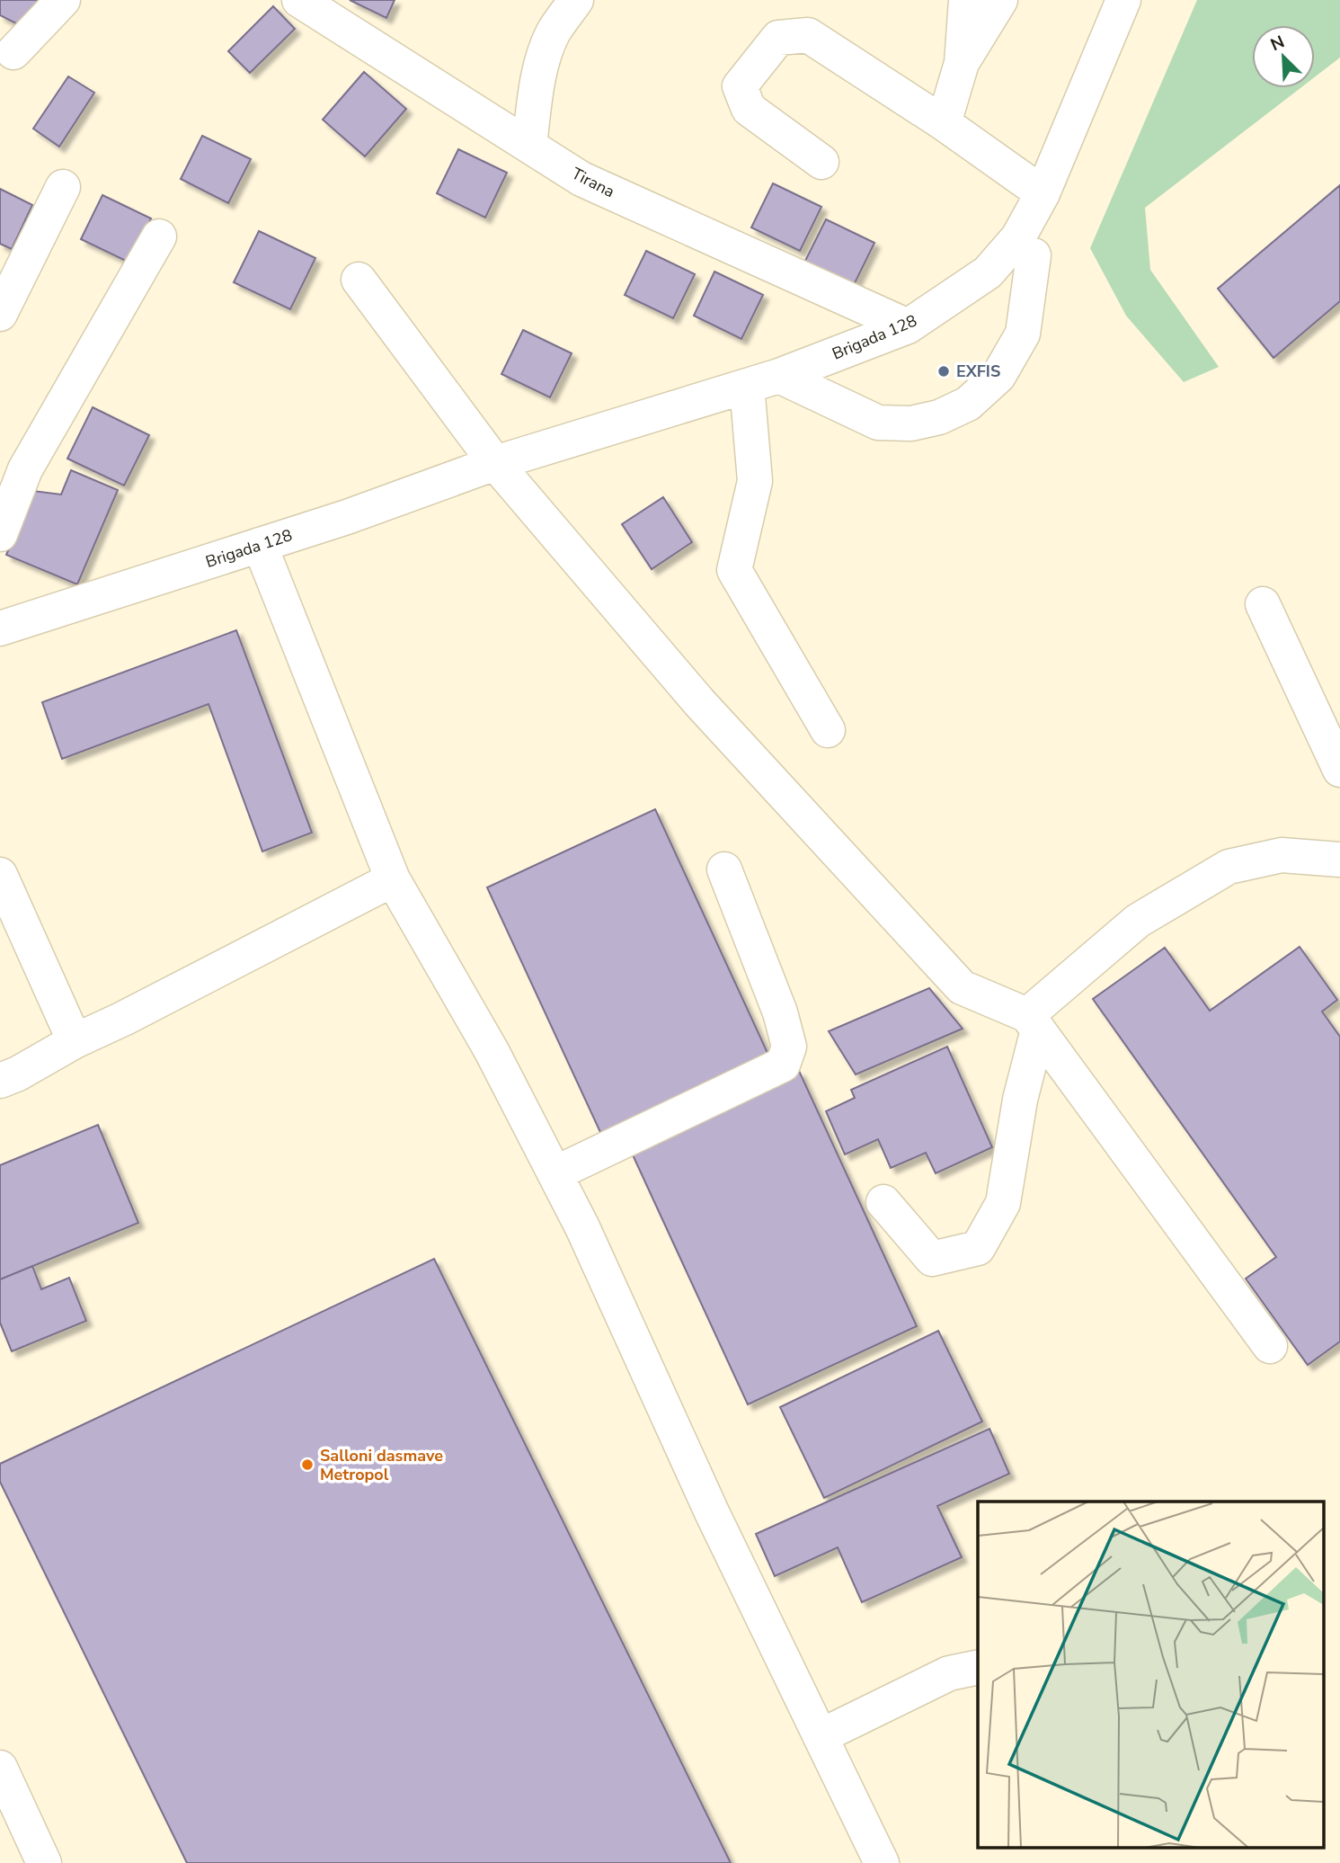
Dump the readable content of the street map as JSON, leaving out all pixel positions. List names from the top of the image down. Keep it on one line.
{"streets":{"street":["Tirana","Brigada 128"]},"crossings":[["Tirana","Brigada 128"]],"places":["EXFIS","Salloni dasmave Metropol"],"north":"top left"}
